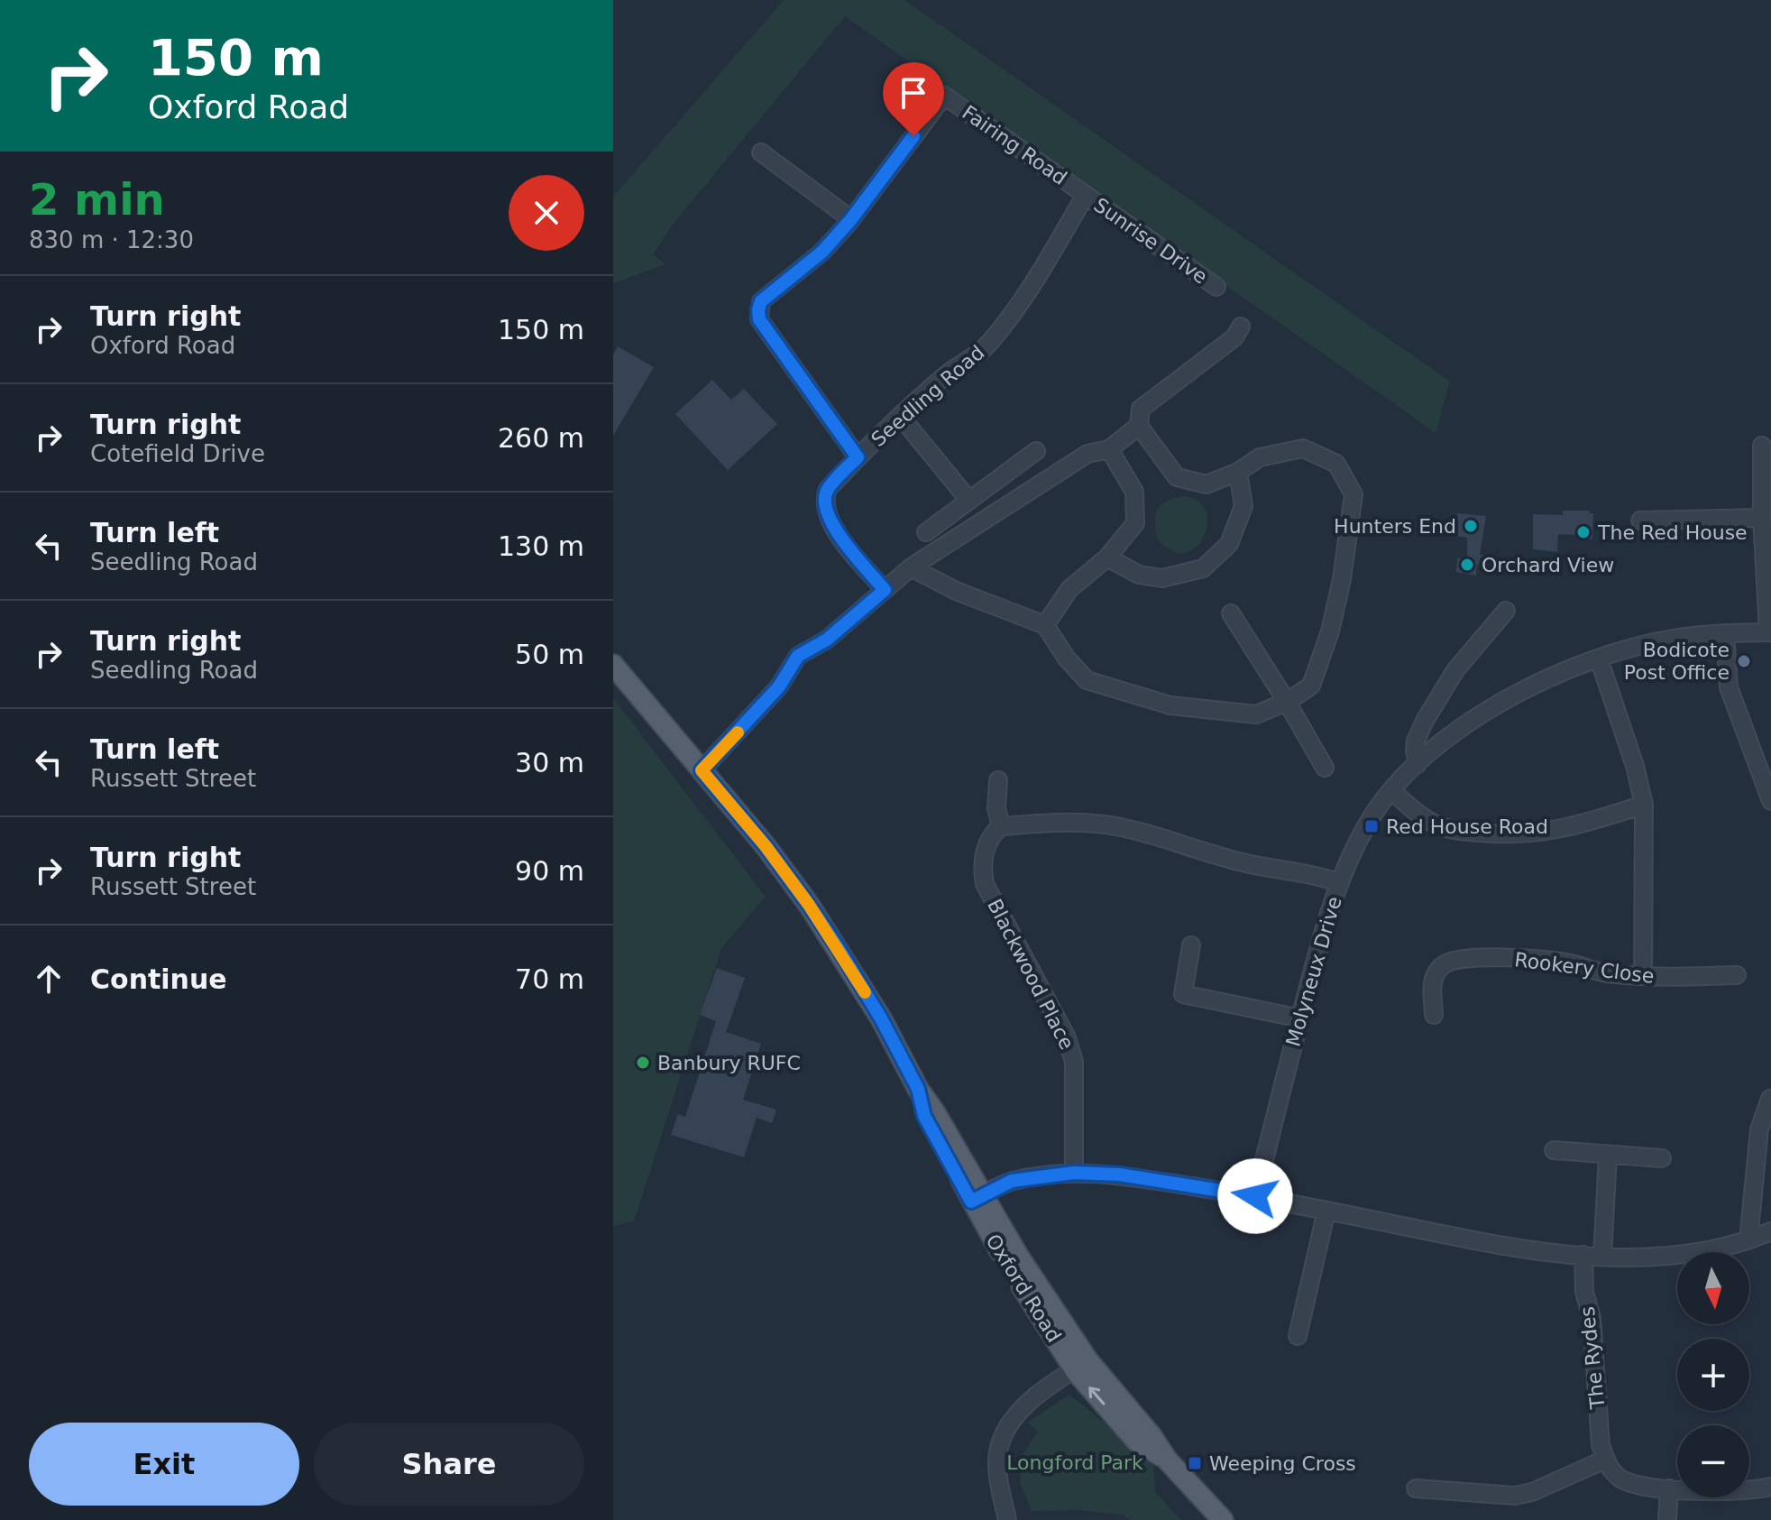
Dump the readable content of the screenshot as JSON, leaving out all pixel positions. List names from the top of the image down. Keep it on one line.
{"streets":{"main road":["Oxford Road"],"street":["Fairing Road","Sunrise Drive","Seedling Road","Rookery Close","Molyneux Drive","Blackwood Place","The Rydes"]},"crossings":[["Fairing Road","Sunrise Drive"],["Fairing Road","Seedling Road"],["Sunrise Drive","Seedling Road"]],"parks":["Longford Park"],"places":{"other":["Hunters End","The Red House","Orchard View","Bodicote Post Office","Banbury RUFC"],"transit":["Red House Road","Weeping Cross"]},"north":"bottom","page":{"turn":["150 m","Oxford Road"],"heading":["2 min","830 m · 12:30"],"list":[{"name":"Turn right","note":"Oxford Road","value":"150 m"},{"name":"Turn right","note":"Cotefield Drive","value":"260 m"},{"name":"Turn left","note":"Seedling Road","value":"130 m"},{"name":"Turn right","note":"Seedling Road","value":"50 m"},{"name":"Turn left","note":"Russett Street","value":"30 m"},{"name":"Turn right","note":"Russett Street","value":"90 m"},{"name":"Continue","value":"70 m"}],"map_buttons":["+","−"],"buttons":["Exit","Share"]}}
